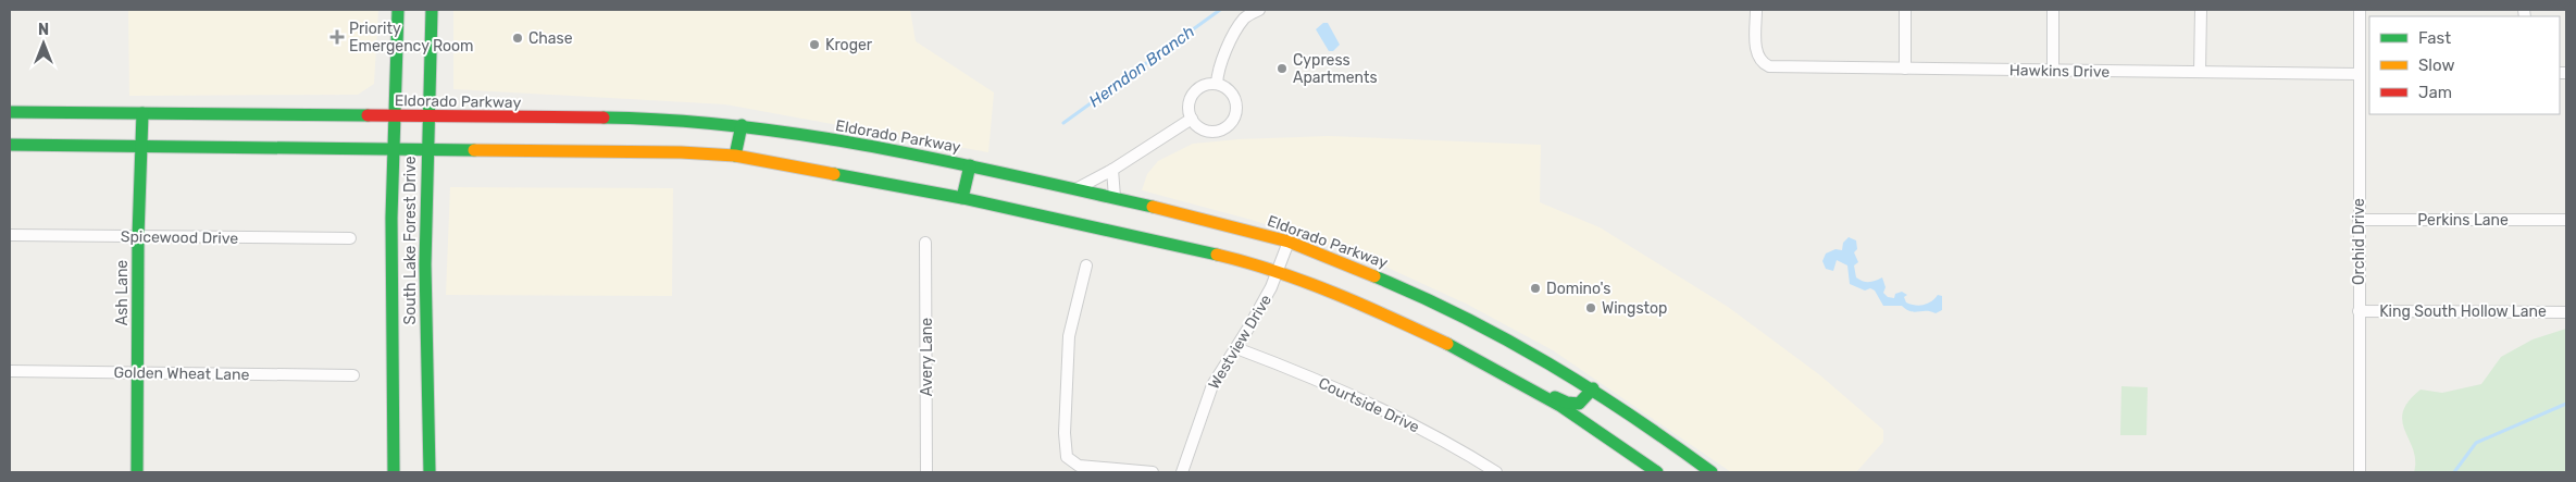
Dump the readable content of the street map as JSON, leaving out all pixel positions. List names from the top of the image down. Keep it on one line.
{"streets":{"main road":["Eldorado Parkway","South Lake Forest Drive","Ash Lane"],"street":["Hawkins Drive","Perkins Lane","Spicewood Drive","Orchid Drive","King South Hollow Lane","Westview Drive","Avery Lane","Golden Wheat Lane","Courtside Drive"]},"crossings":[["Hawkins Drive","Orchid Drive"],["Eldorado Parkway","South Lake Forest Drive"],["Eldorado Parkway","Ash Lane"],["Eldorado Parkway","Westview Drive"],["Perkins Lane","Orchid Drive"],["Spicewood Drive","Ash Lane"],["Orchid Drive","King South Hollow Lane"],["Ash Lane","Golden Wheat Lane"],["Westview Drive","Courtside Drive"]],"water":["Herndon Branch"],"places":{"health":["Priority Emergency Room"],"other":["Chase","Kroger","Cypress Apartments","Domino's","Wingstop"]},"legend":["Fast","Slow","Jam"],"north":"top"}
